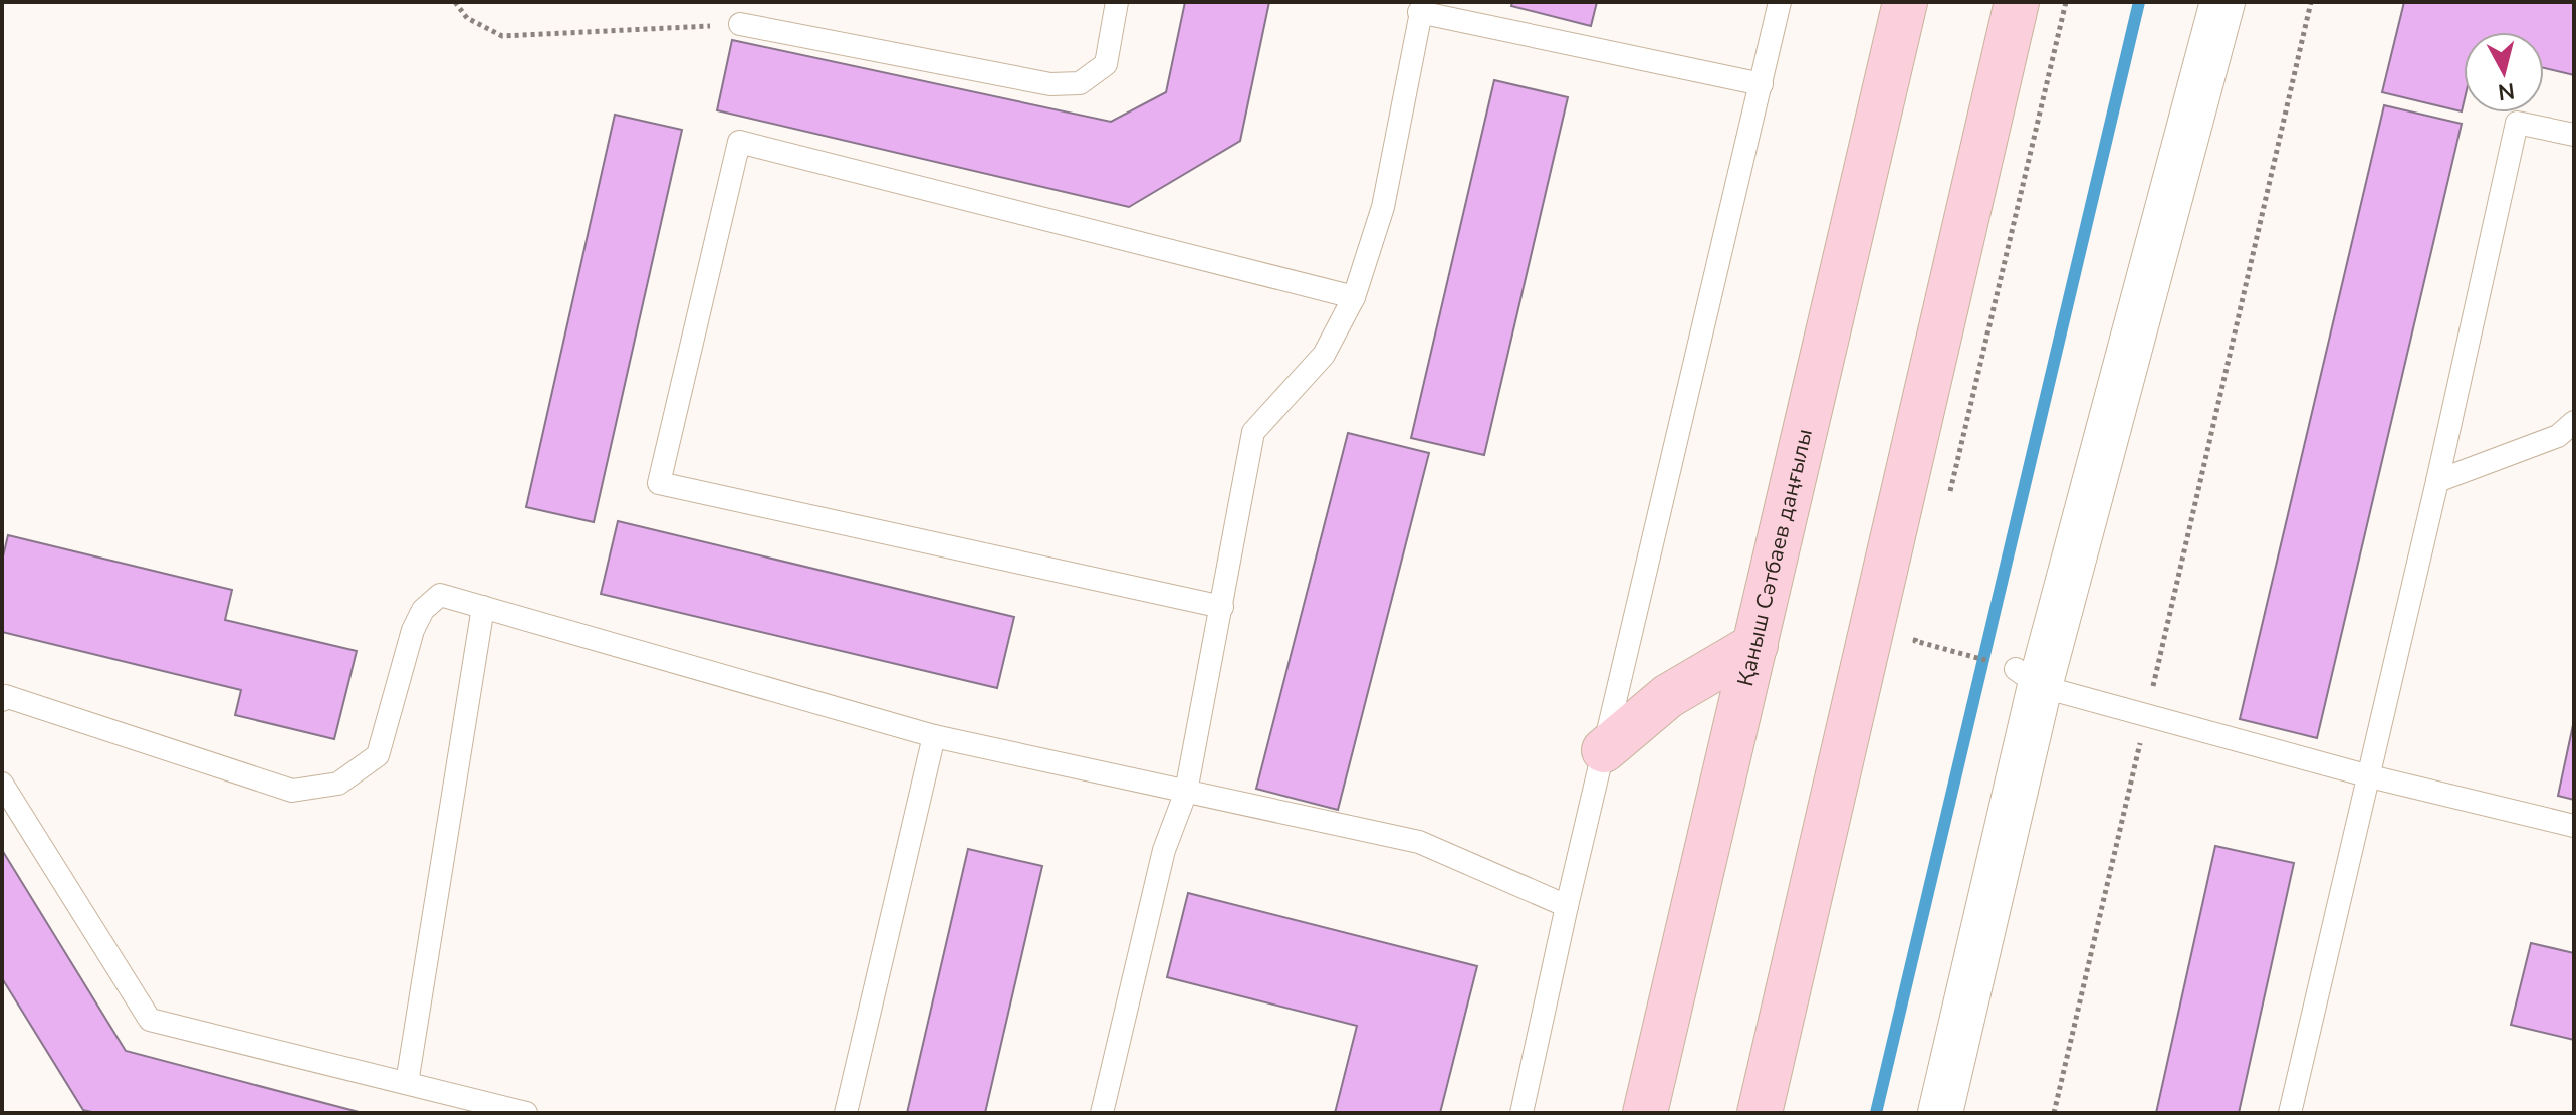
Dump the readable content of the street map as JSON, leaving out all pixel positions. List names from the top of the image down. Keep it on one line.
{"streets":{"main road":["Қаныш Сәтбаев даңғылы"]},"north":"bottom"}
